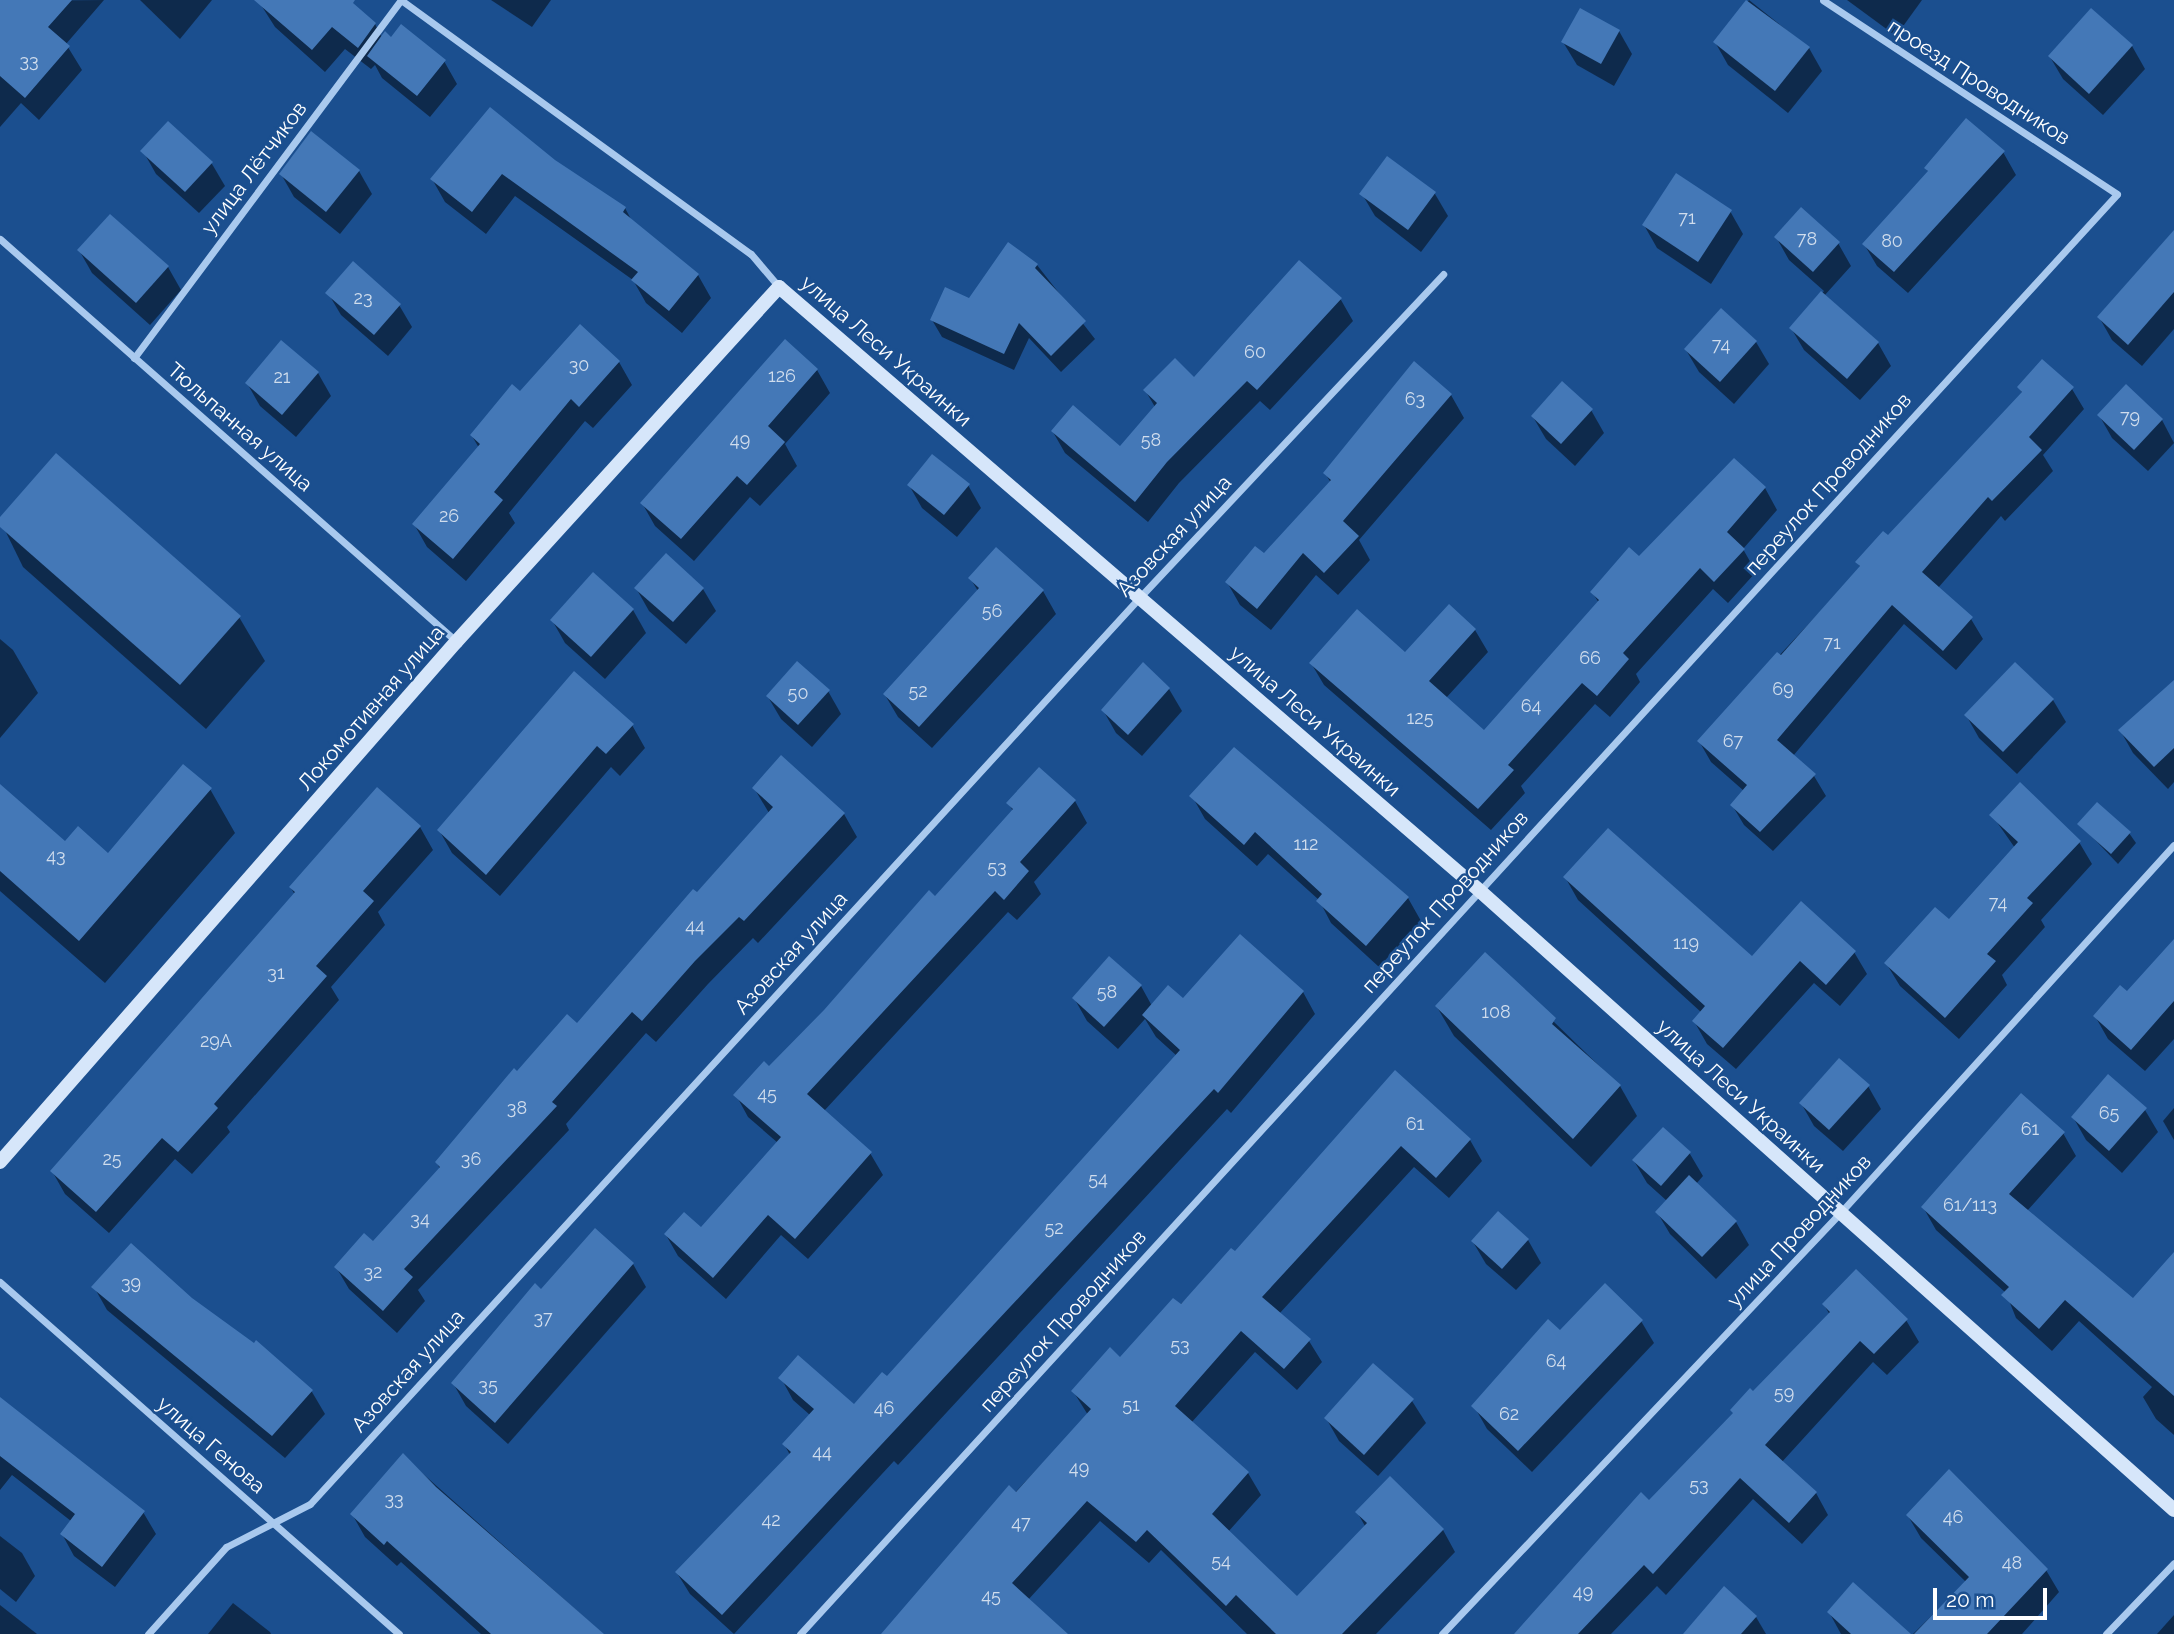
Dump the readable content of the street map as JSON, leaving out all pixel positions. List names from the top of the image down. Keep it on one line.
{"streets":{"main road":["улица Леси Украинки","Локомотивная улица"],"street":["проезд Проводников","улица Лётчиков","Тюльпанная улица","переулок Проводников","Азовская улица","улица Проводников","улица Генова"]},"crossings":[["проезд Проводников","переулок Проводников"],["улица Лётчиков","улица Леси Украинки"],["улица Лётчиков","Тюльпанная улица"],["улица Леси Украинки","переулок Проводников"],["улица Леси Украинки","Азовская улица"],["улица Леси Украинки","Локомотивная улица"],["улица Леси Украинки","улица Проводников"],["Тюльпанная улица","Локомотивная улица"],["Азовская улица","улица Генова"]],"house_numbers":["33","71","78","80","23","74","60","30","126","21","63","79","49","58","26","56","71","66","69","52","50","64","125","67","112","43","53","74","44","119","31","58","108","29А","45","38","65","61","61","25","36","54","61/113","34","52","32","39","37","53","64","35","59","51","46","62","44","49","53","33","46","42","47","54","48","49","45"],"scale_bar":"20 m"}
